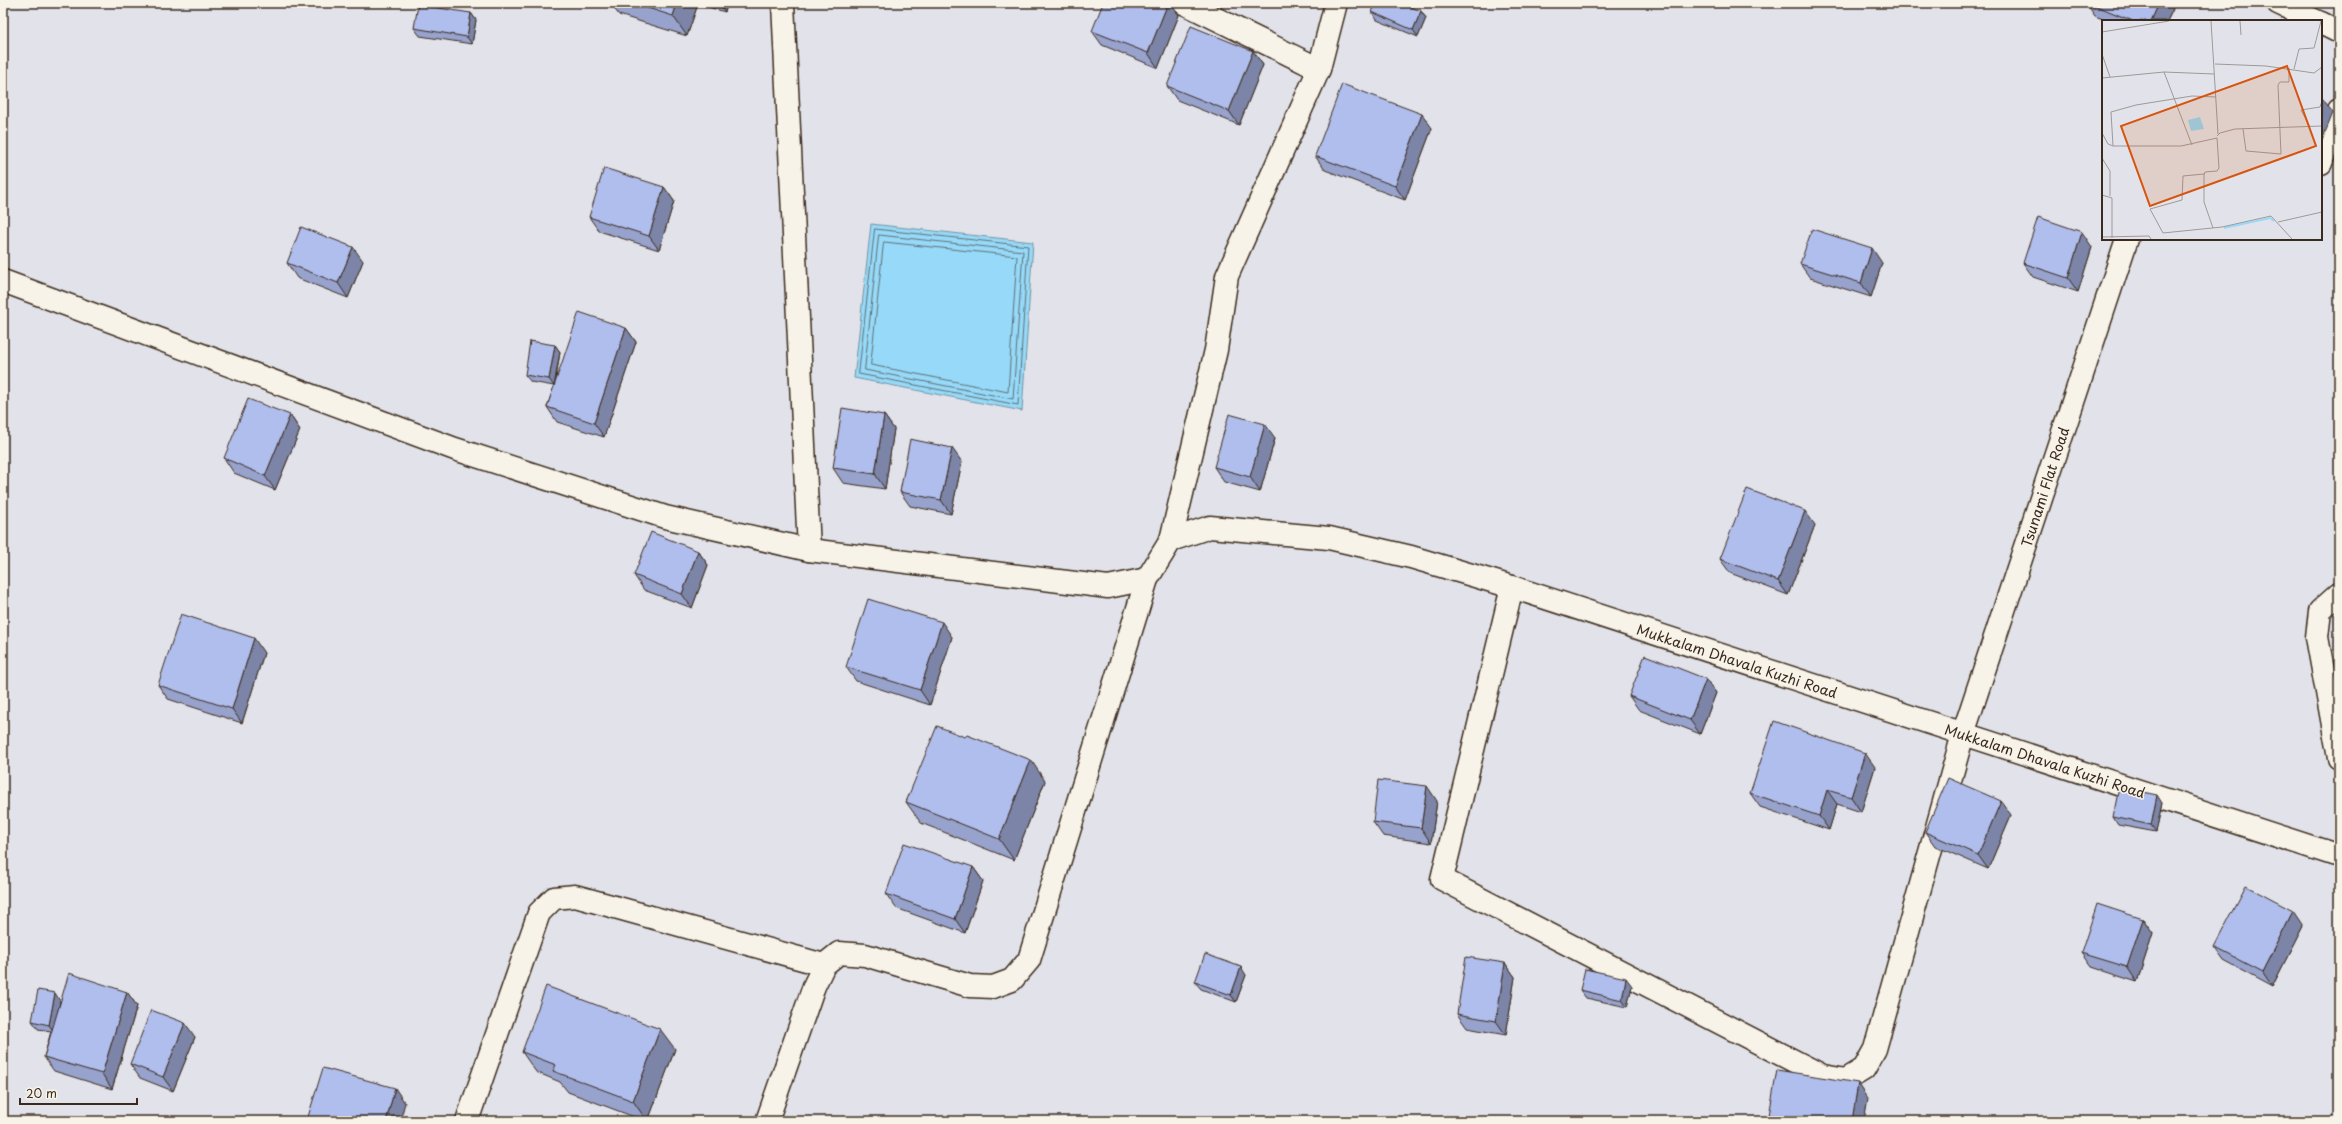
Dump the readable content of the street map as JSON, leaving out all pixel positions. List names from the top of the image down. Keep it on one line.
{"streets":{"street":["Tsunami Flat Road","Mukkalam Dhavala Kuzhi Road"]},"crossings":[["Tsunami Flat Road","Mukkalam Dhavala Kuzhi Road"]],"scale_bar":"20 m"}
